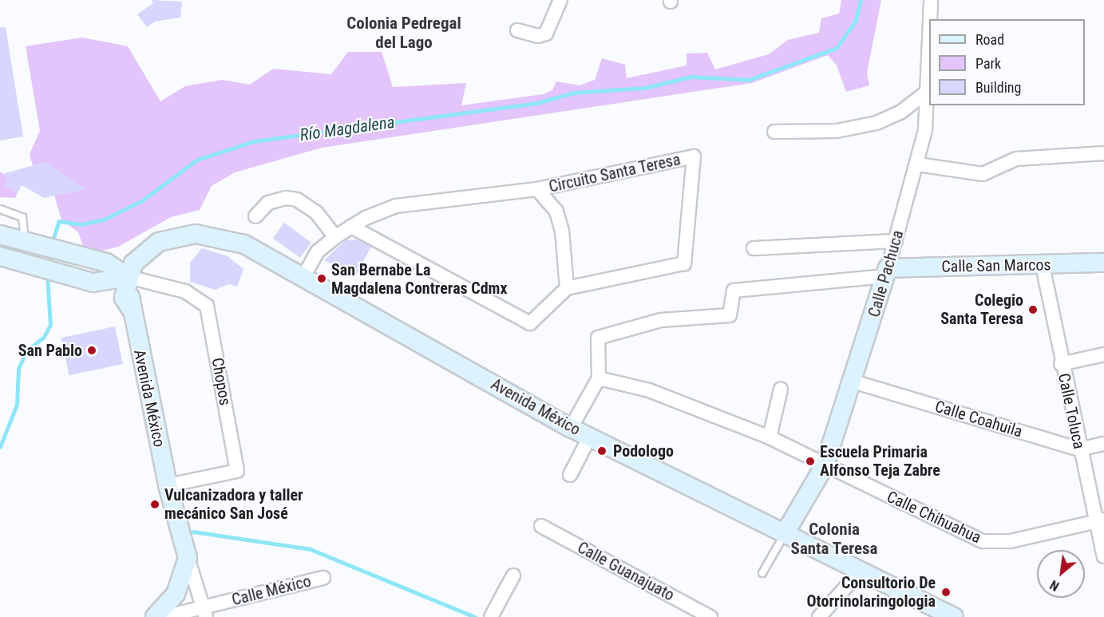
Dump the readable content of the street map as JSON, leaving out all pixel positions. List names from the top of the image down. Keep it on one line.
{"streets":{"street":["Circuito Santa Teresa","Calle San Marcos","Calle Pachuca","Chopos","Avenida México","Calle Toluca","Calle Coahuila","Calle Chihuahua","Calle Guanajuato","Calle México"]},"crossings":[["Circuito Santa Teresa","Avenida México"],["Calle San Marcos","Calle Pachuca"],["Calle San Marcos","Calle Toluca"],["Calle Pachuca","Avenida México"],["Calle Pachuca","Calle Coahuila"],["Calle Pachuca","Calle Chihuahua"],["Chopos","Avenida México"],["Calle Toluca","Calle Coahuila"],["Calle Toluca","Calle Chihuahua"]],"districts":["Colonia Pedregal del Lago","Colonia Santa Teresa"],"water":["Río Magdalena"],"places":["San Bernabe La Magdalena Contreras Cdmx","Colegio Santa Teresa","San Pablo","Podologo","Escuela Primaria Alfonso Teja Zabre","Vulcanizadora y taller mecánico San José","Consultorio De Otorrinolaringologia"],"legend":["Road","Park","Building"],"north":"bottom left"}
